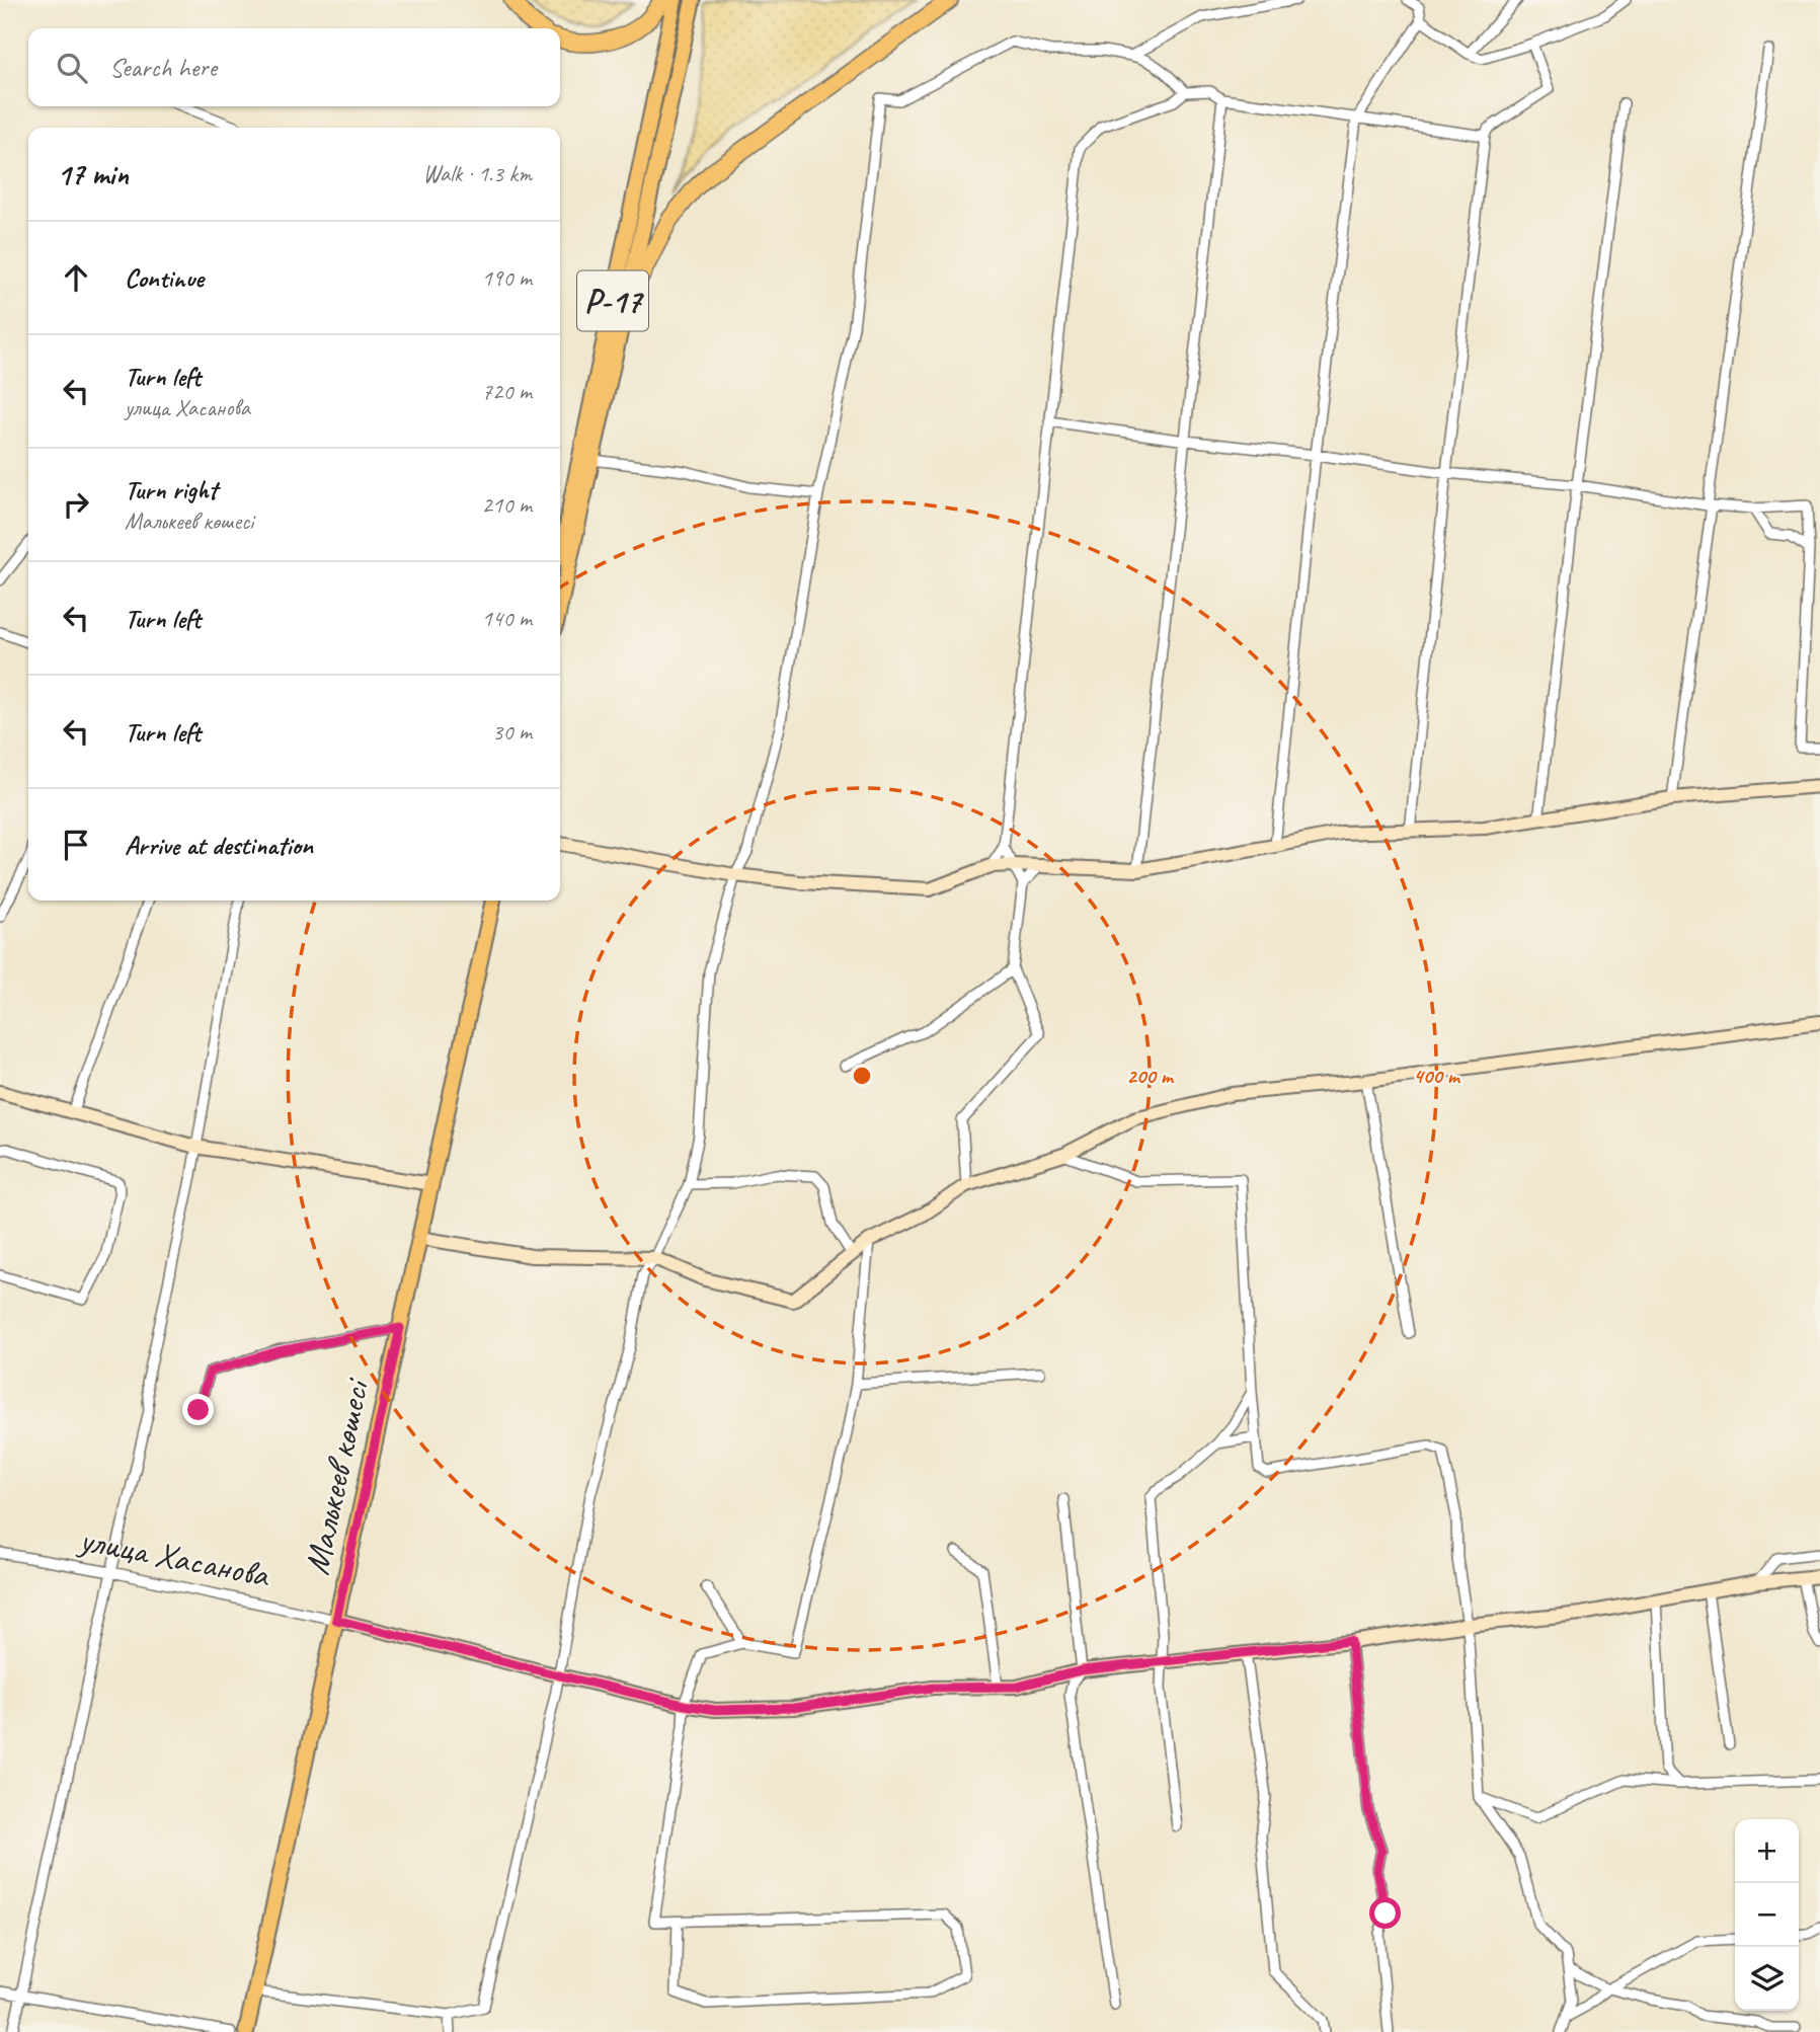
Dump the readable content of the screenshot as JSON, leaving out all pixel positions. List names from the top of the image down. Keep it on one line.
{"streets":{"main road":["P-17","Малькеев көшесі"],"street":["улица Хасанова"]},"crossings":[["Малькеев көшесі","улица Хасанова"]],"page":{"search":"Search here","heading":["17 min","Walk · 1.3 km"],"list":[["Continue","190 m"],["Turn left","улица Хасанова","720 m"],["Turn right","Малькеев көшесі","210 m"],["Turn left","140 m"],["Turn left","30 m"],"Arrive at destination"],"map_buttons":["+","−"]},"rings":["200 m","400 m"]}
